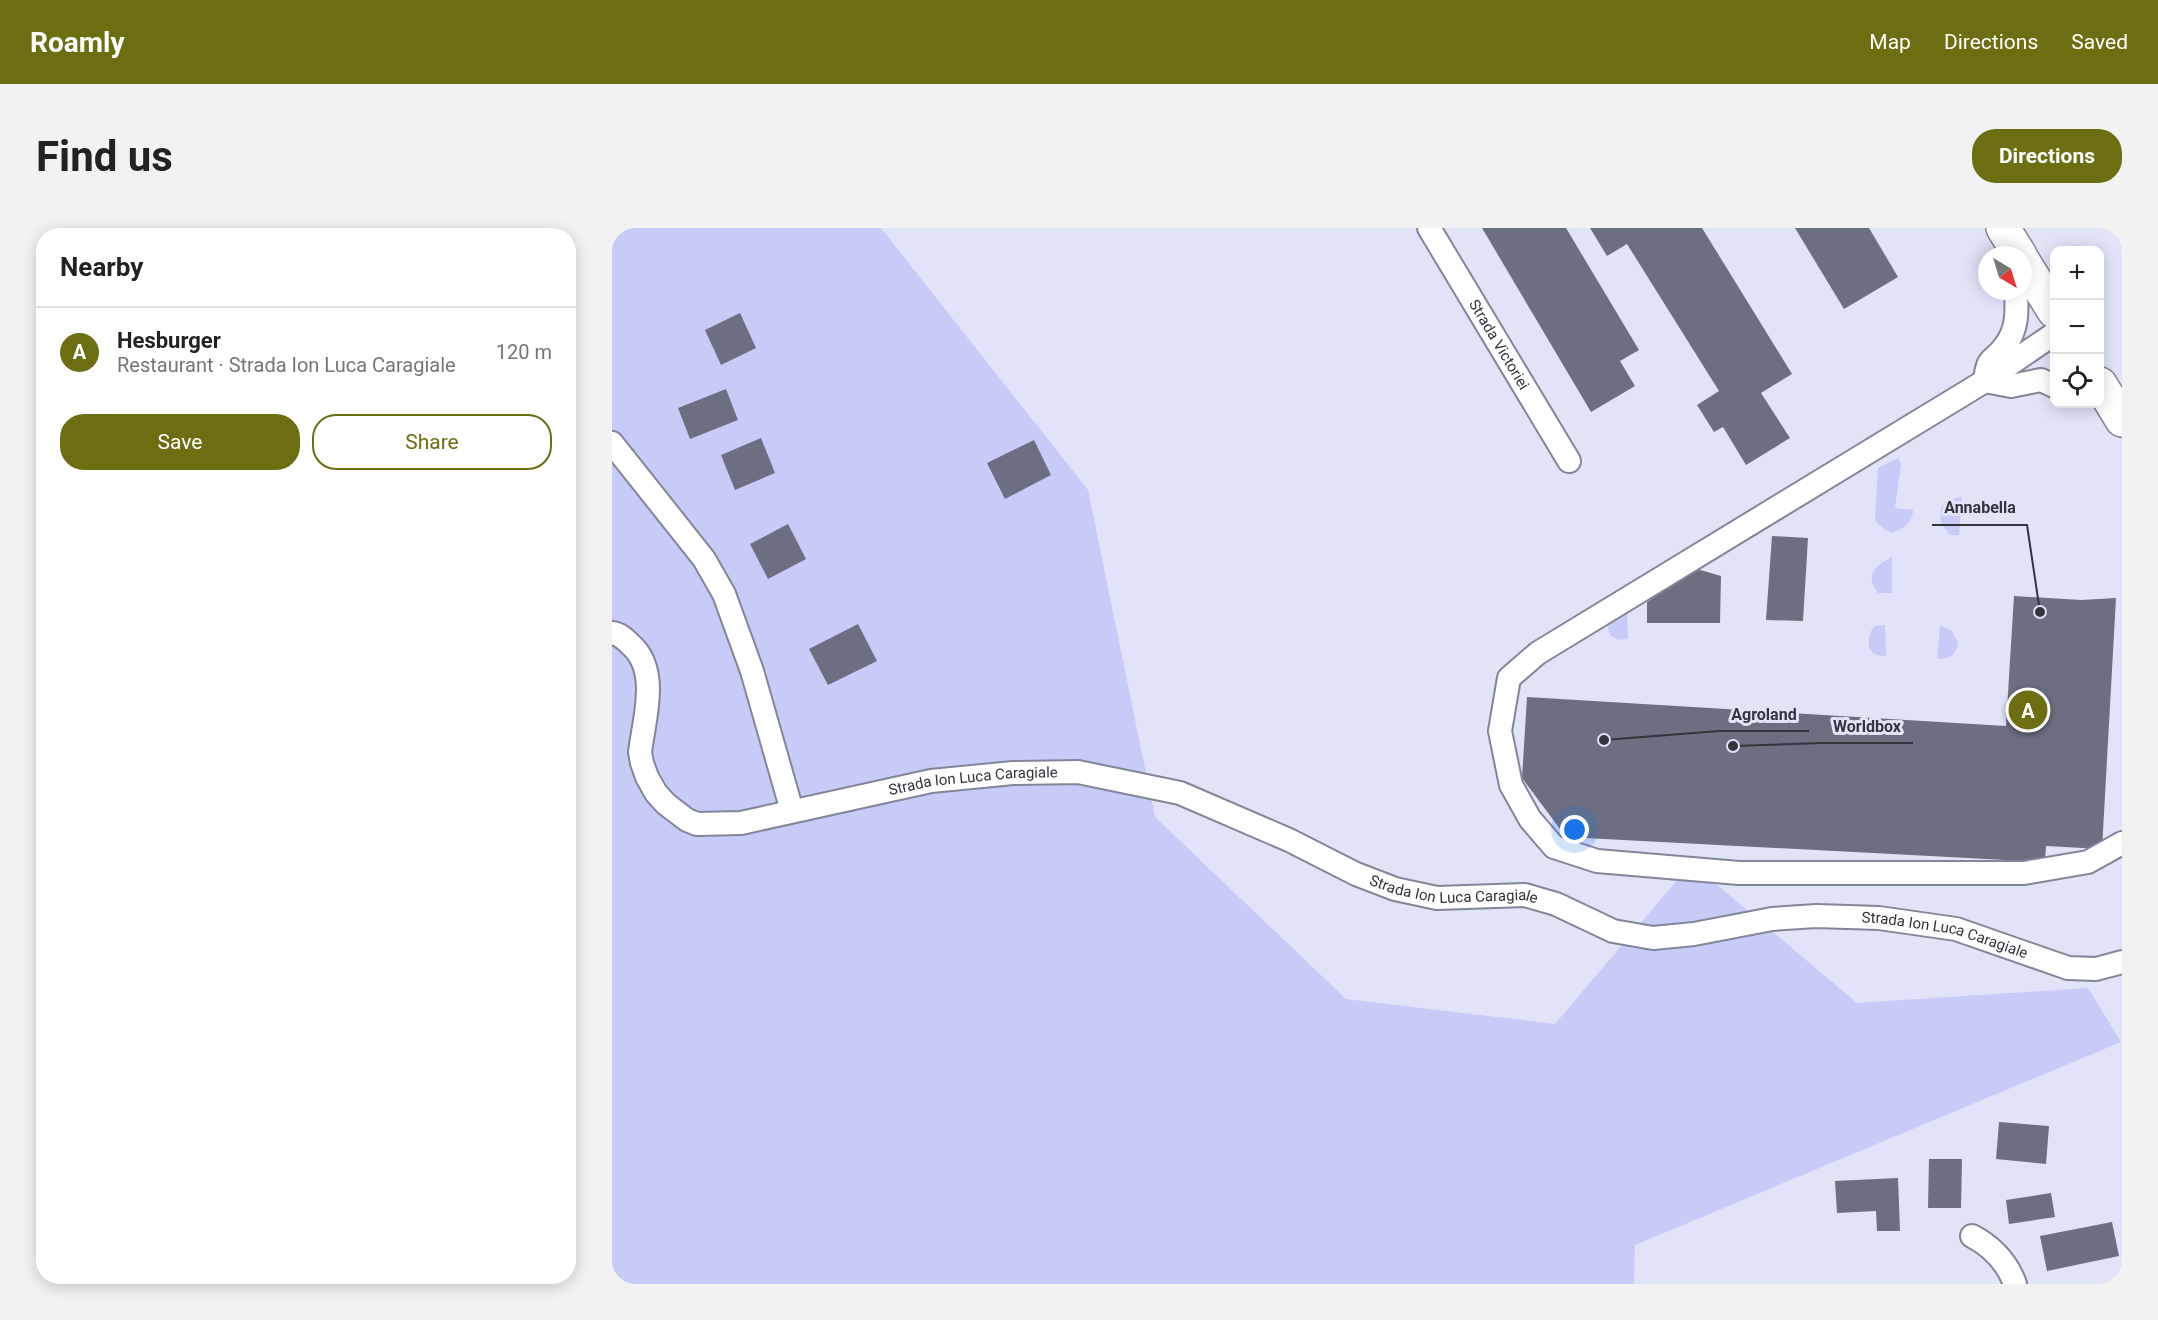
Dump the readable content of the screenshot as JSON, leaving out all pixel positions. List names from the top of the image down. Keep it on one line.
{"streets":{"street":["Strada Victoriei","Strada Ion Luca Caragiale"]},"places":["Annabella","Agroland","Worldbox"],"north":"bottom right","page":{"header":"Roamly","nav":["Map","Directions","Saved"],"buttons":["Directions",["Save","Share"]],"title":"Find us","heading":"Nearby","map_buttons":["+","−"],"list":[{"mark":"A","name":"Hesburger","note":"Restaurant · Strada Ion Luca Caragiale","value":"120 m"}],"pins":"A"}}
